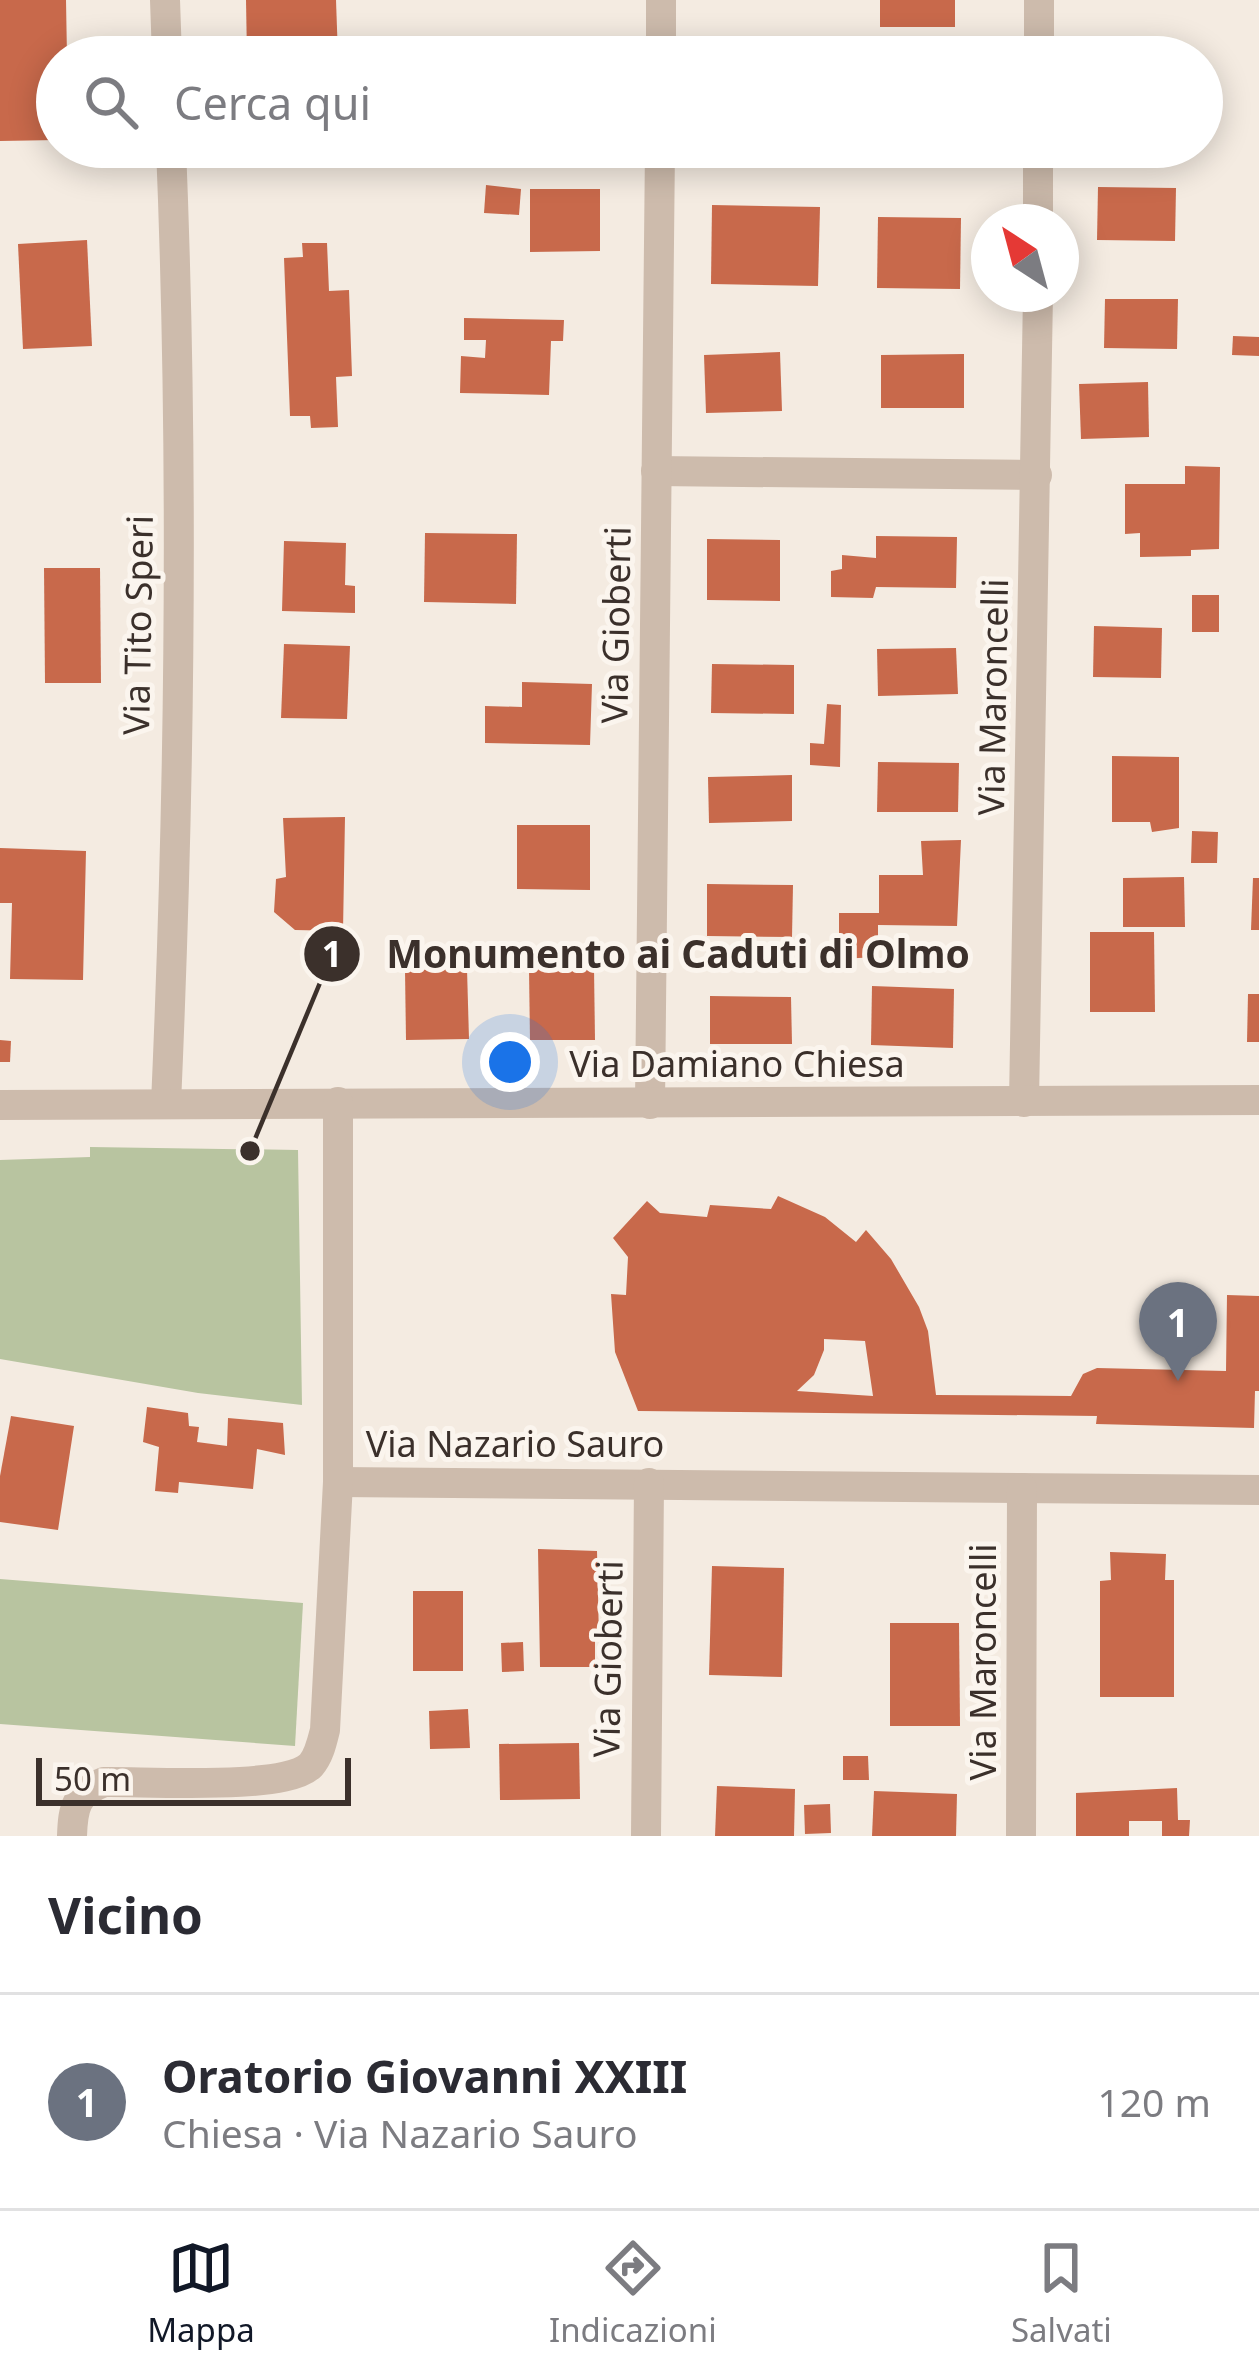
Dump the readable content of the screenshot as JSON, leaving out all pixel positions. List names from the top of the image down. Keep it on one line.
{"streets":{"street":["Via Tito Speri","Via Gioberti","Via Maroncelli","Via Damiano Chiesa","Via Nazario Sauro"]},"crossings":[["Via Tito Speri","Via Damiano Chiesa"],["Via Gioberti","Via Damiano Chiesa"],["Via Gioberti","Via Nazario Sauro"],["Via Maroncelli","Via Damiano Chiesa"],["Via Maroncelli","Via Nazario Sauro"]],"places":["Monumento ai Caduti di Olmo"],"scale_bar":"50 m","north":"top left","page":{"search":"Cerca qui","pins":"1","scale":"50 m","heading":"Vicino","list":[{"mark":"1","name":"Oratorio Giovanni XXIII","note":"Chiesa · Via Nazario Sauro","value":"120 m"}],"nav":["Mappa","Indicazioni","Salvati"]}}
